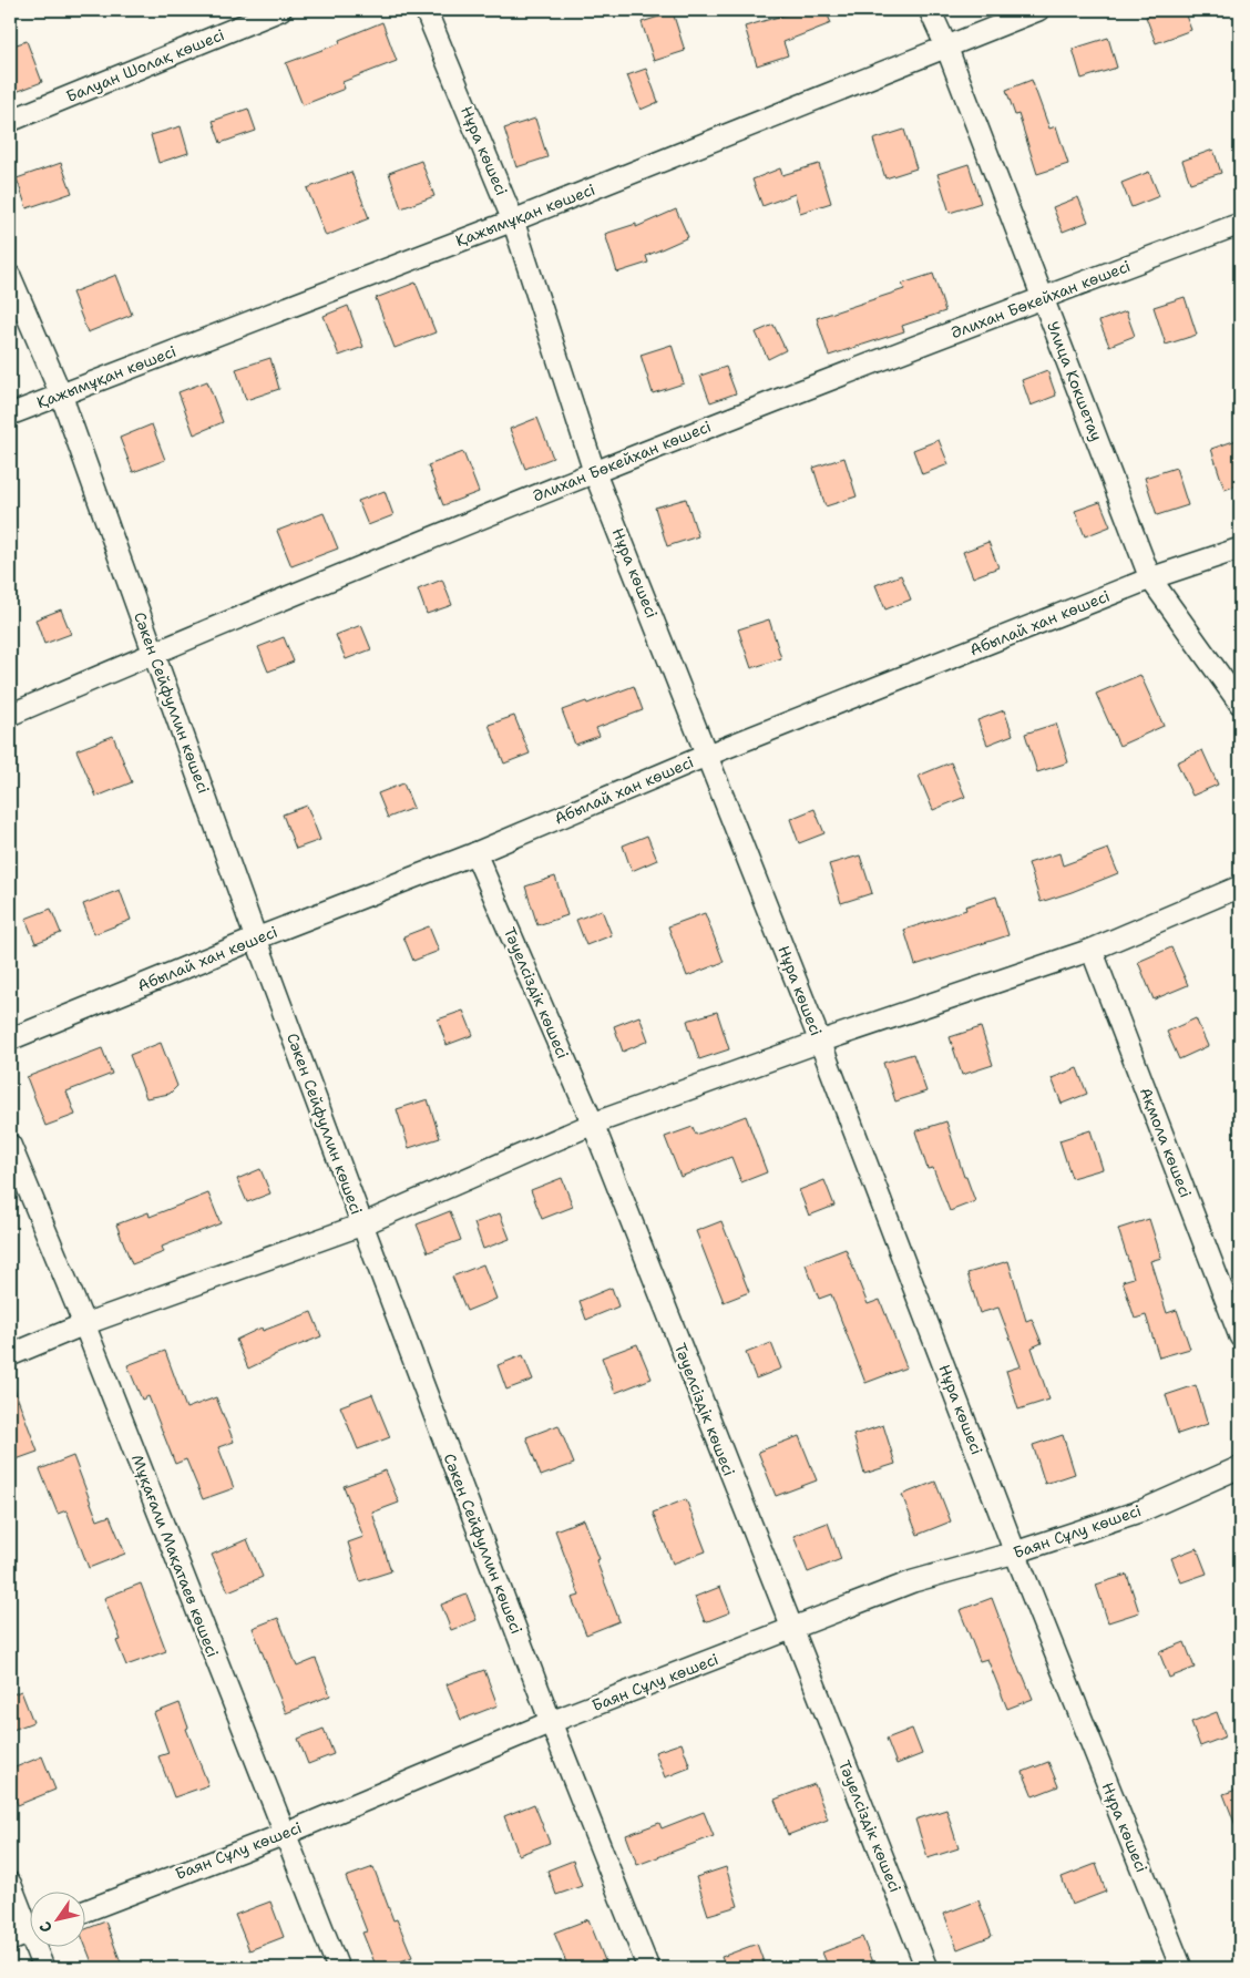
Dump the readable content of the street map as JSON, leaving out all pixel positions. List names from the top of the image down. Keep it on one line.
{"streets":{"street":["Балуан Шолақ көшесі","Нұра көшесі","Қажымұқан көшесі","Әлихан Бөкейхан көшесі","Улица Кокшетау","Абылай хан көшесі","Сәкен Сейфуллин көшесі","Тәуелсіздік көшесі","Ақмола көшесі","Баян Сұлу көшесі","Мұқағали Мақатаев көшесі"]},"crossings":[["Нұра көшесі","Қажымұқан көшесі"],["Нұра көшесі","Әлихан Бөкейхан көшесі"],["Нұра көшесі","Абылай хан көшесі"],["Нұра көшесі","Баян Сұлу көшесі"],["Қажымұқан көшесі","Улица Кокшетау"],["Қажымұқан көшесі","Сәкен Сейфуллин көшесі"],["Әлихан Бөкейхан көшесі","Улица Кокшетау"],["Әлихан Бөкейхан көшесі","Сәкен Сейфуллин көшесі"],["Улица Кокшетау","Абылай хан көшесі"],["Абылай хан көшесі","Сәкен Сейфуллин көшесі"],["Абылай хан көшесі","Тәуелсіздік көшесі"],["Сәкен Сейфуллин көшесі","Баян Сұлу көшесі"],["Тәуелсіздік көшесі","Баян Сұлу көшесі"],["Баян Сұлу көшесі","Мұқағали Мақатаев көшесі"]],"north":"bottom left"}
